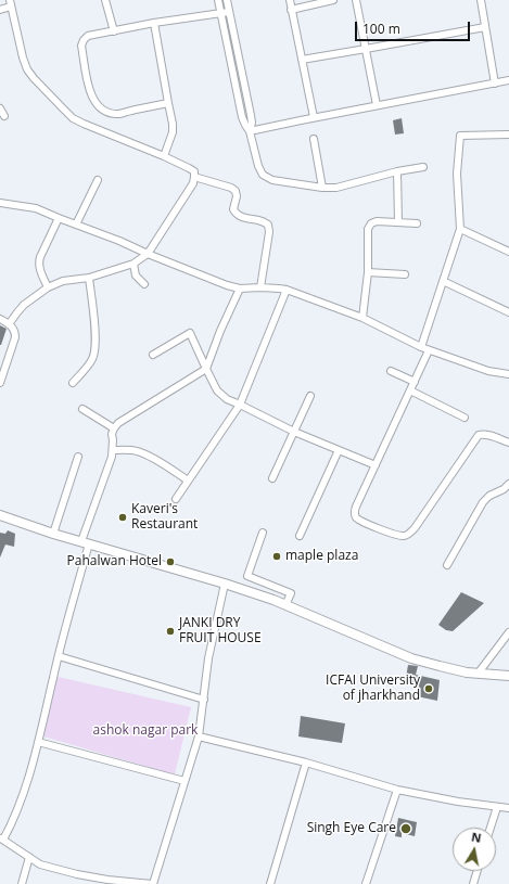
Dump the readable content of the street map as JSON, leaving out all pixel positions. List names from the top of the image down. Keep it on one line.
{"parks":["ashok nagar park"],"places":["Kaveri's Restaurant","maple plaza","Pahalwan Hotel","JANKI DRY FRUIT HOUSE","ICFAI University of jharkhand","Singh Eye Care"],"scale_bar":"100 m","north":"top"}
